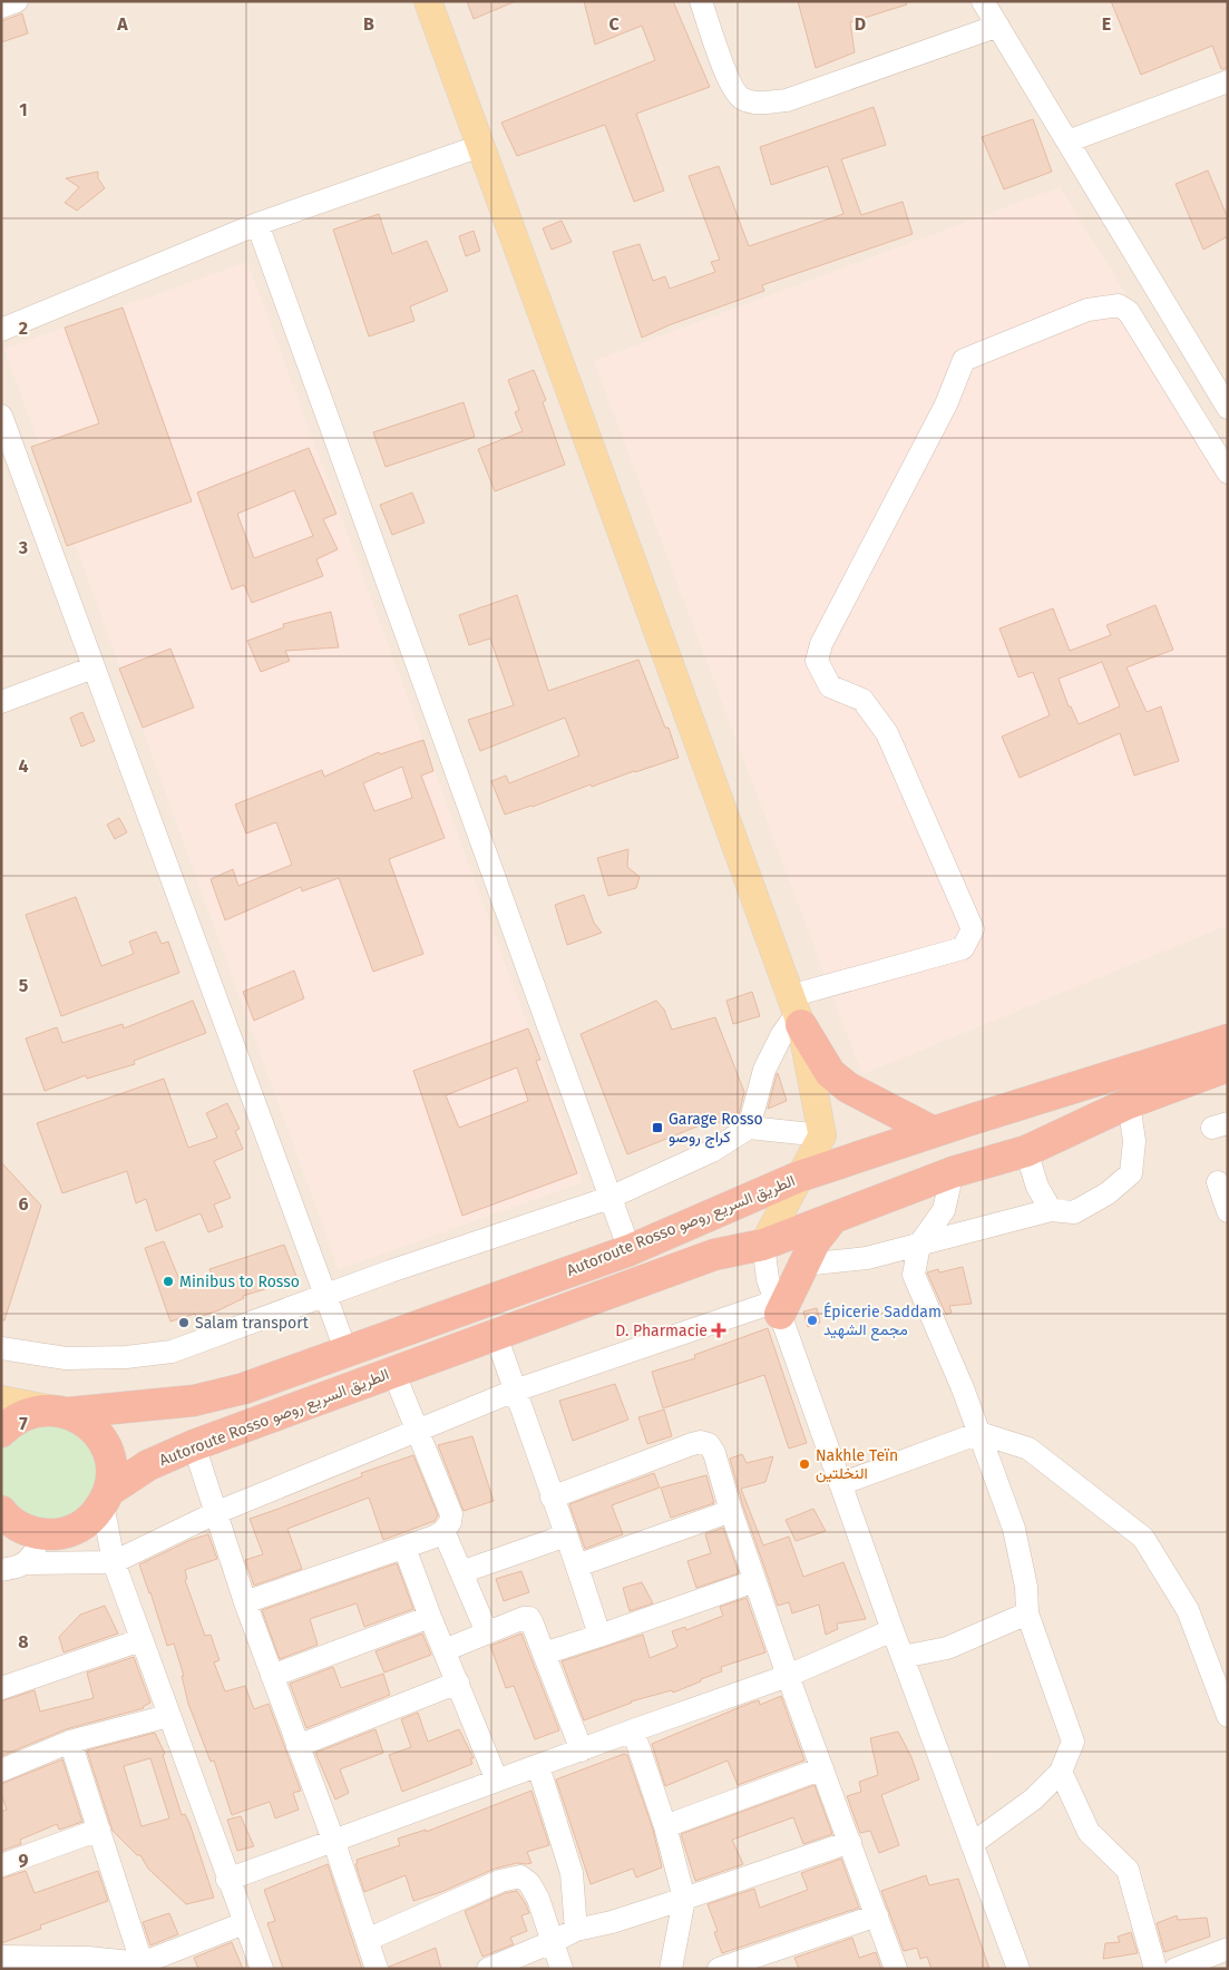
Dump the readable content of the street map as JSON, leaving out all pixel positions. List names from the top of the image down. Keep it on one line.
{"streets":{"highway":["Autoroute Rosso الطريق السريع روصو"]},"places":{"transit":["Garage Rosso كراج روصو"],"other":["Minibus to Rosso","Épicerie Saddam مجمع الشهيد","Salam transport","Nakhle Teïn النخلتين"],"health":["D. Pharmacie"]},"grid":{"columns":["A","B","C","D","E"],"rows":["1","2","3","4","5","6","7","8","9"]}}
